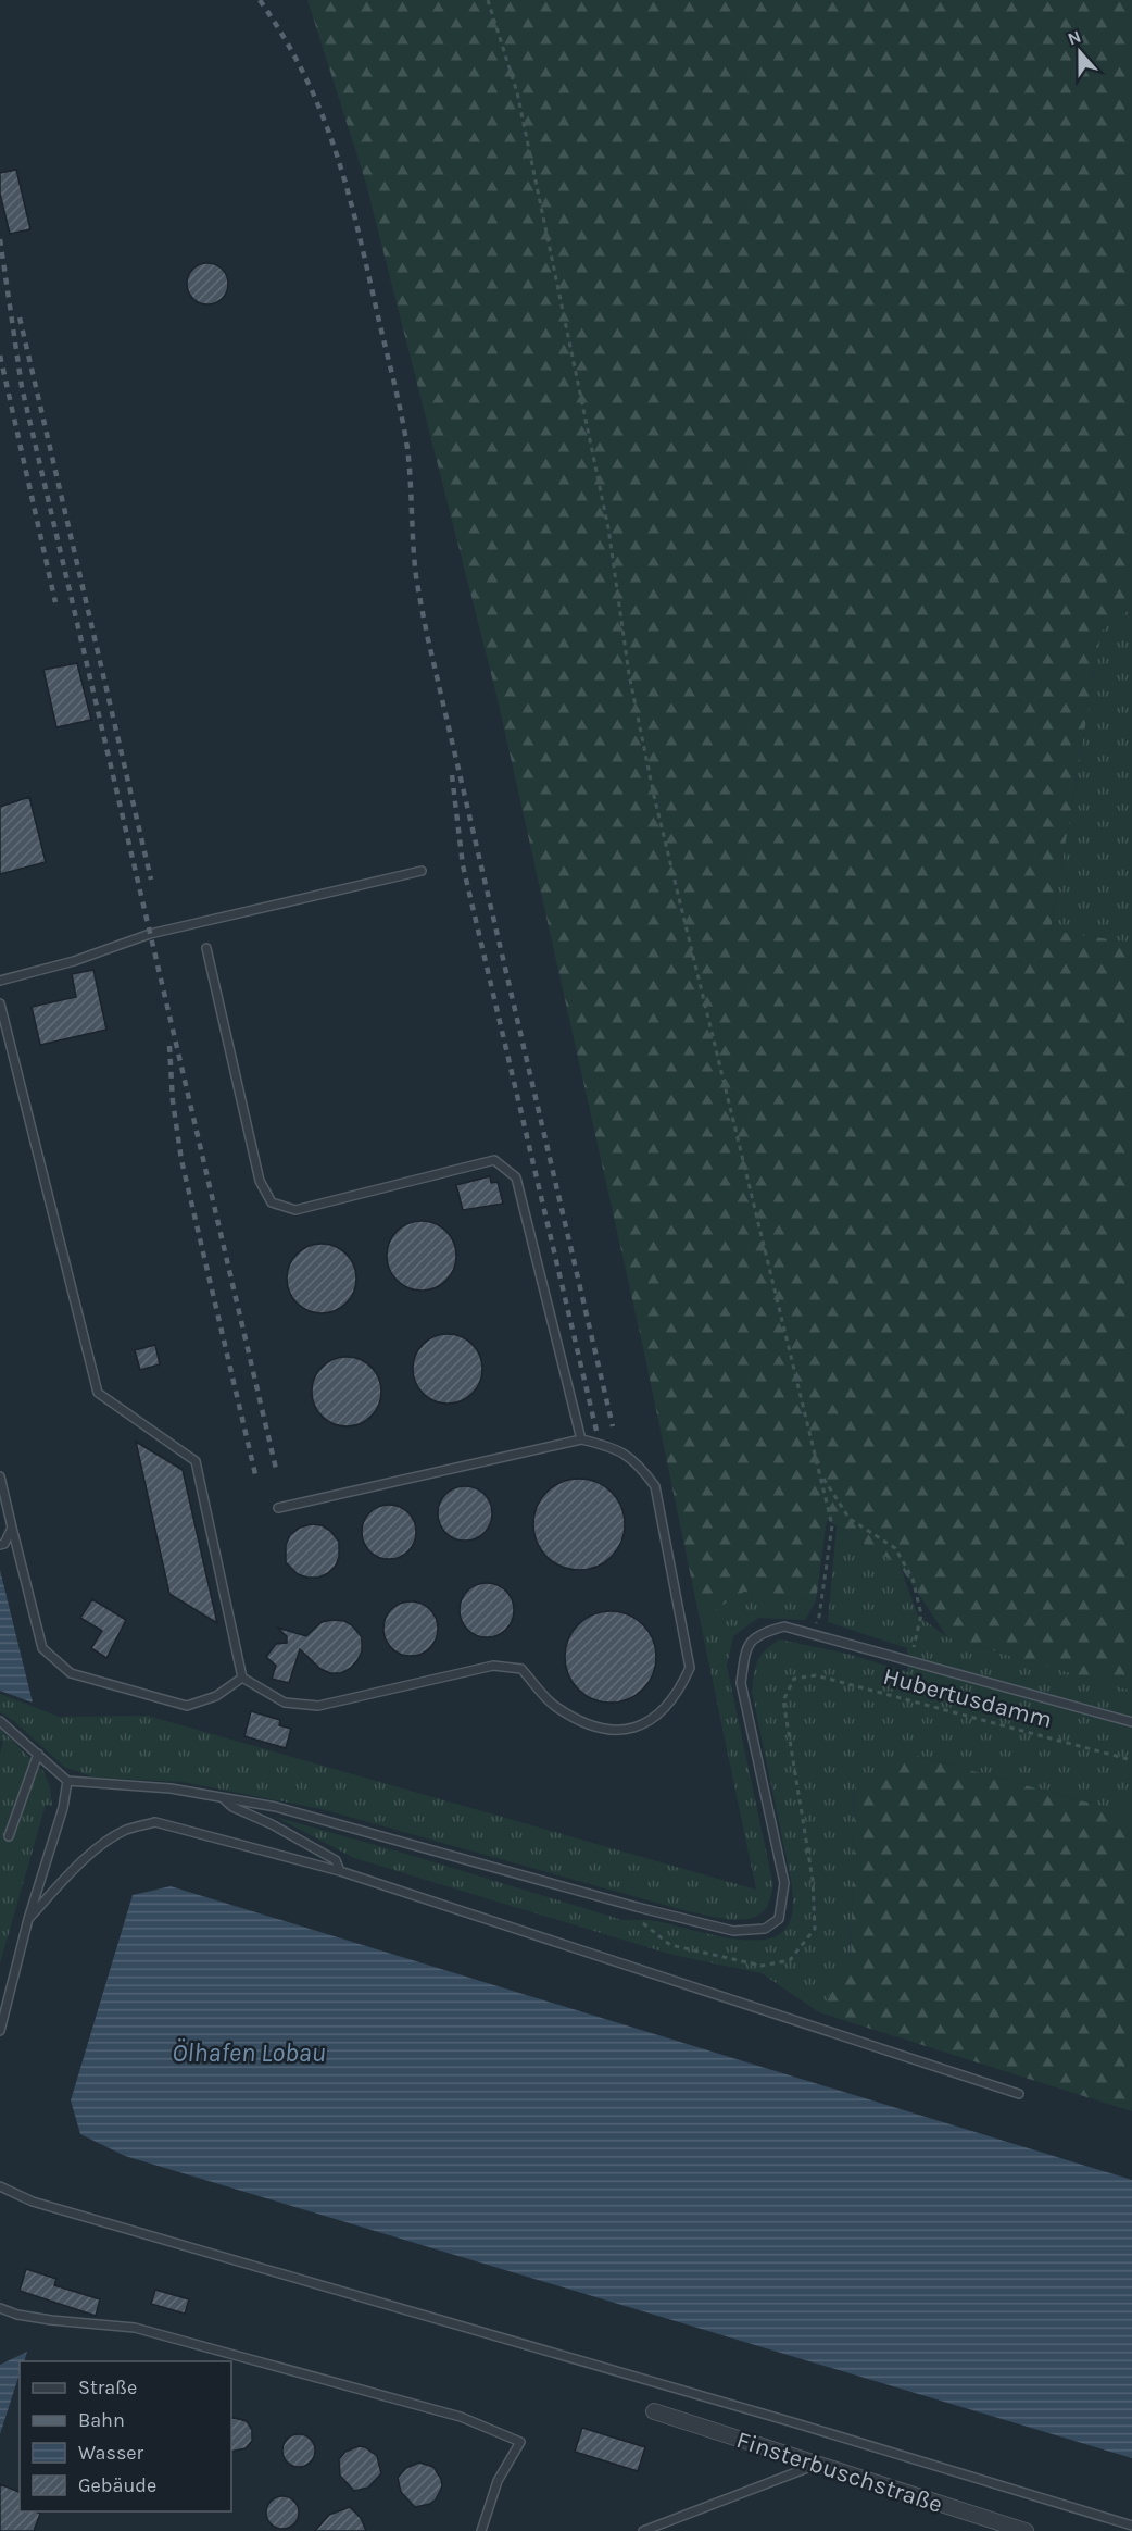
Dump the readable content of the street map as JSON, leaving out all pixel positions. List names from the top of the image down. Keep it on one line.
{"streets":{"street":["Finsterbuschstraße"],"path":["Hubertusdamm"]},"water":["Ölhafen Lobau"],"legend":["Straße","Bahn","Wasser","Gebäude"],"north":"top"}
